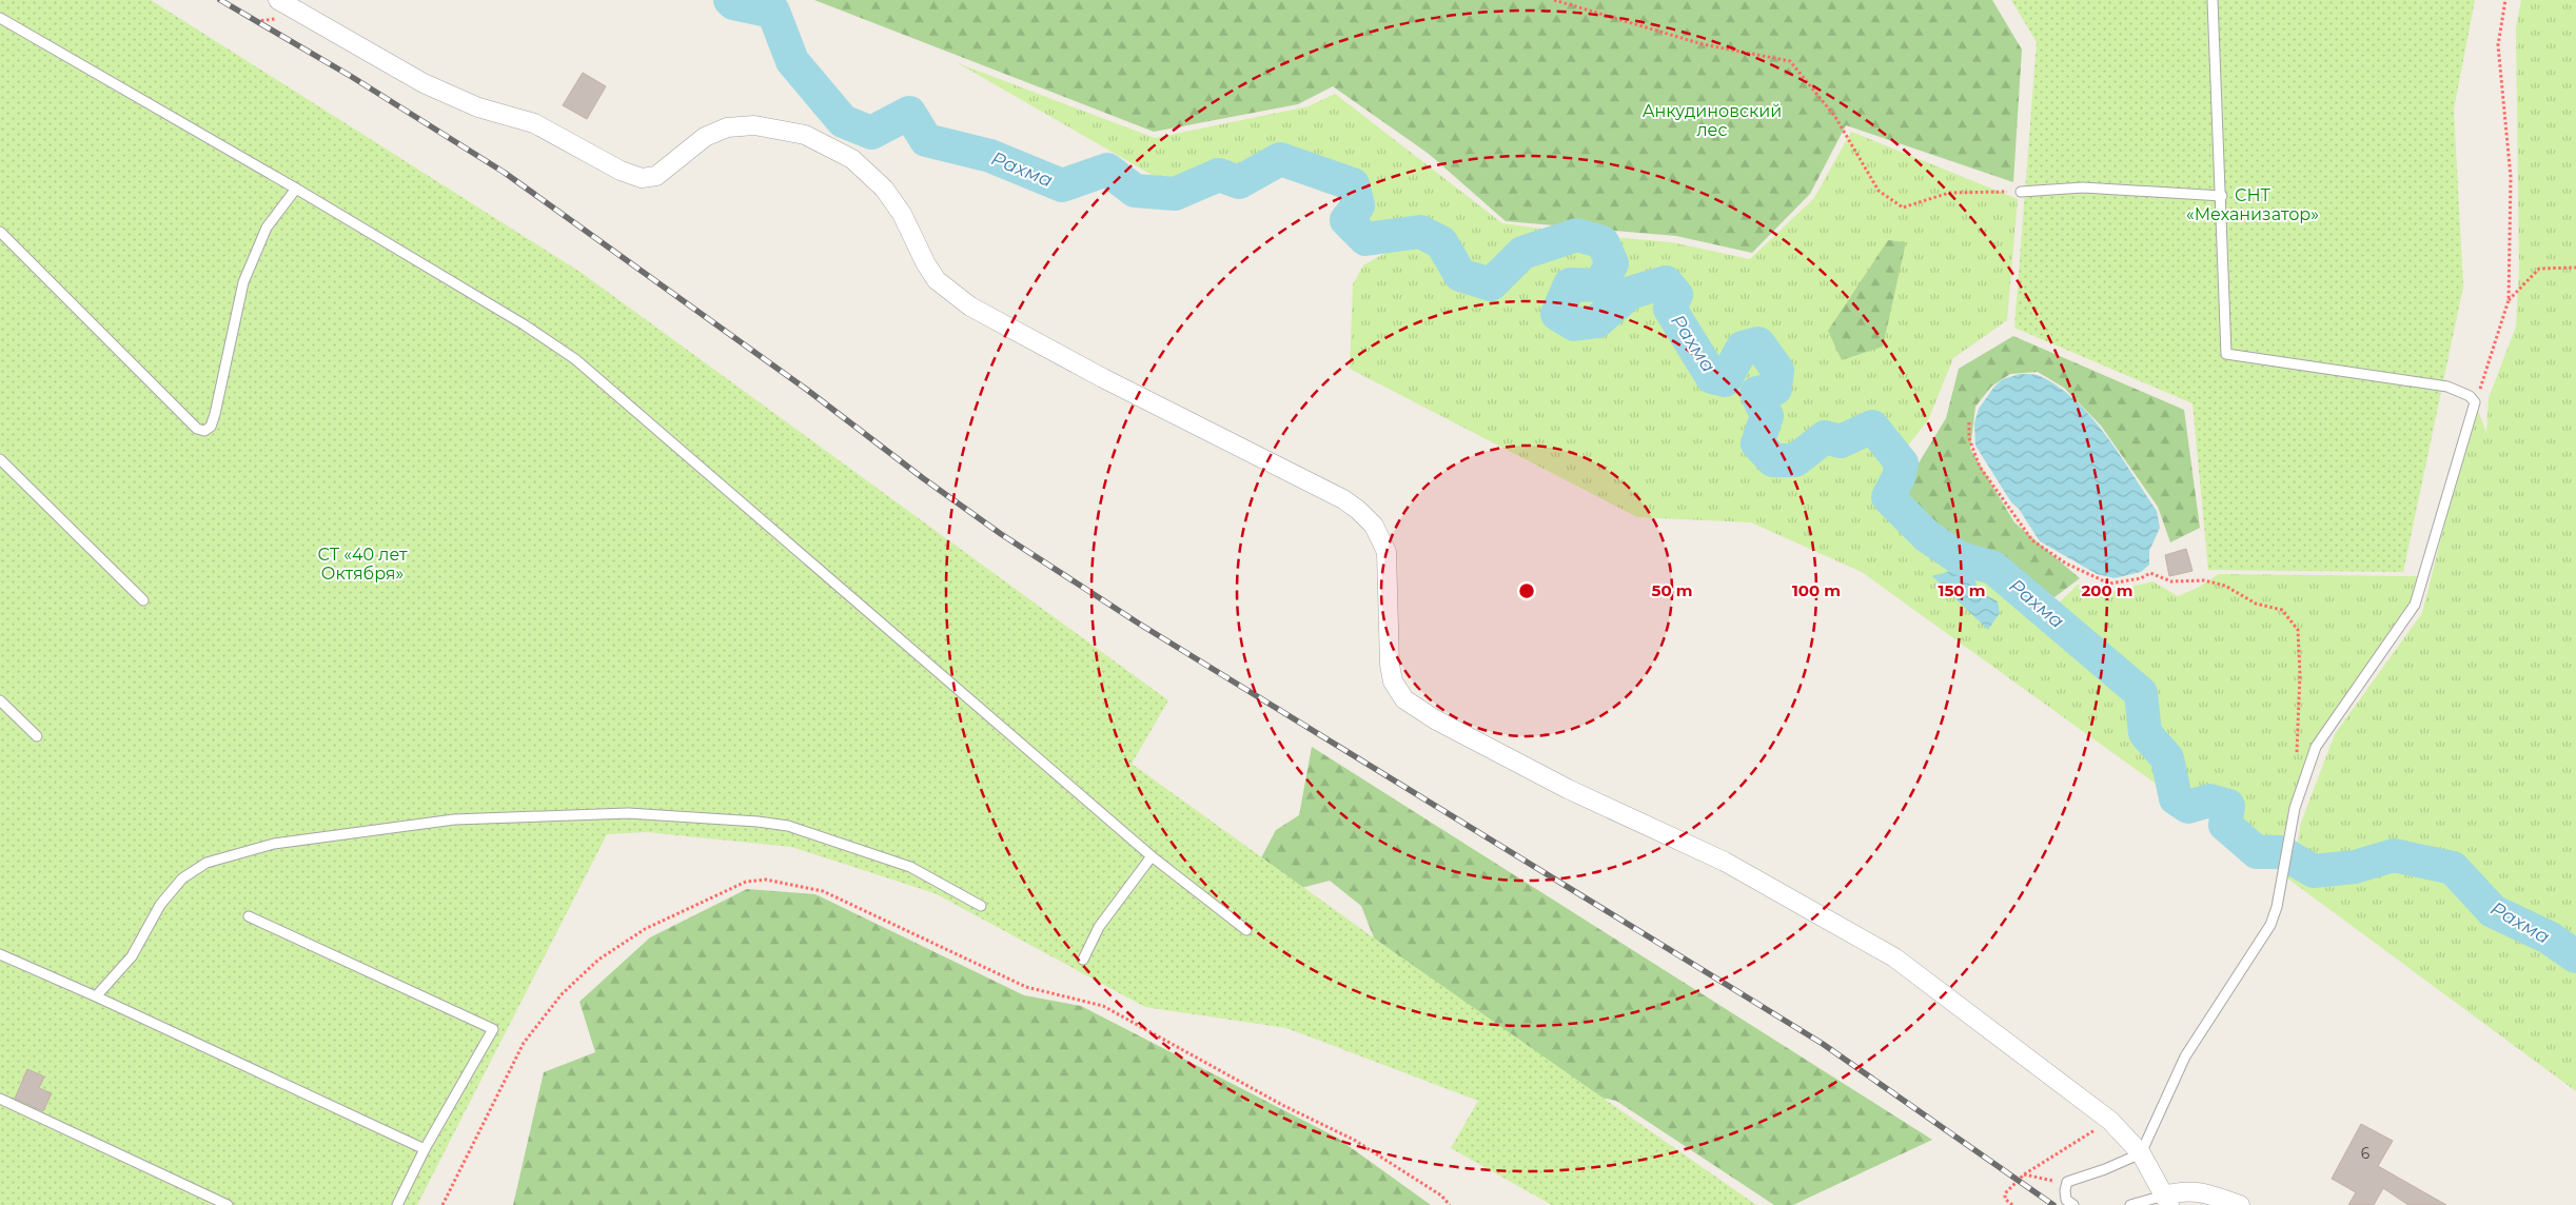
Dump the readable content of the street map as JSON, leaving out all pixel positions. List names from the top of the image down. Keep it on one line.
{"water":["Рахма"],"parks":["Анкудиновский лес","СНТ «Механизатор»","СТ «40 лет Октября»"],"house_numbers":["6"],"rings":["50 m","100 m","150 m","200 m"]}
